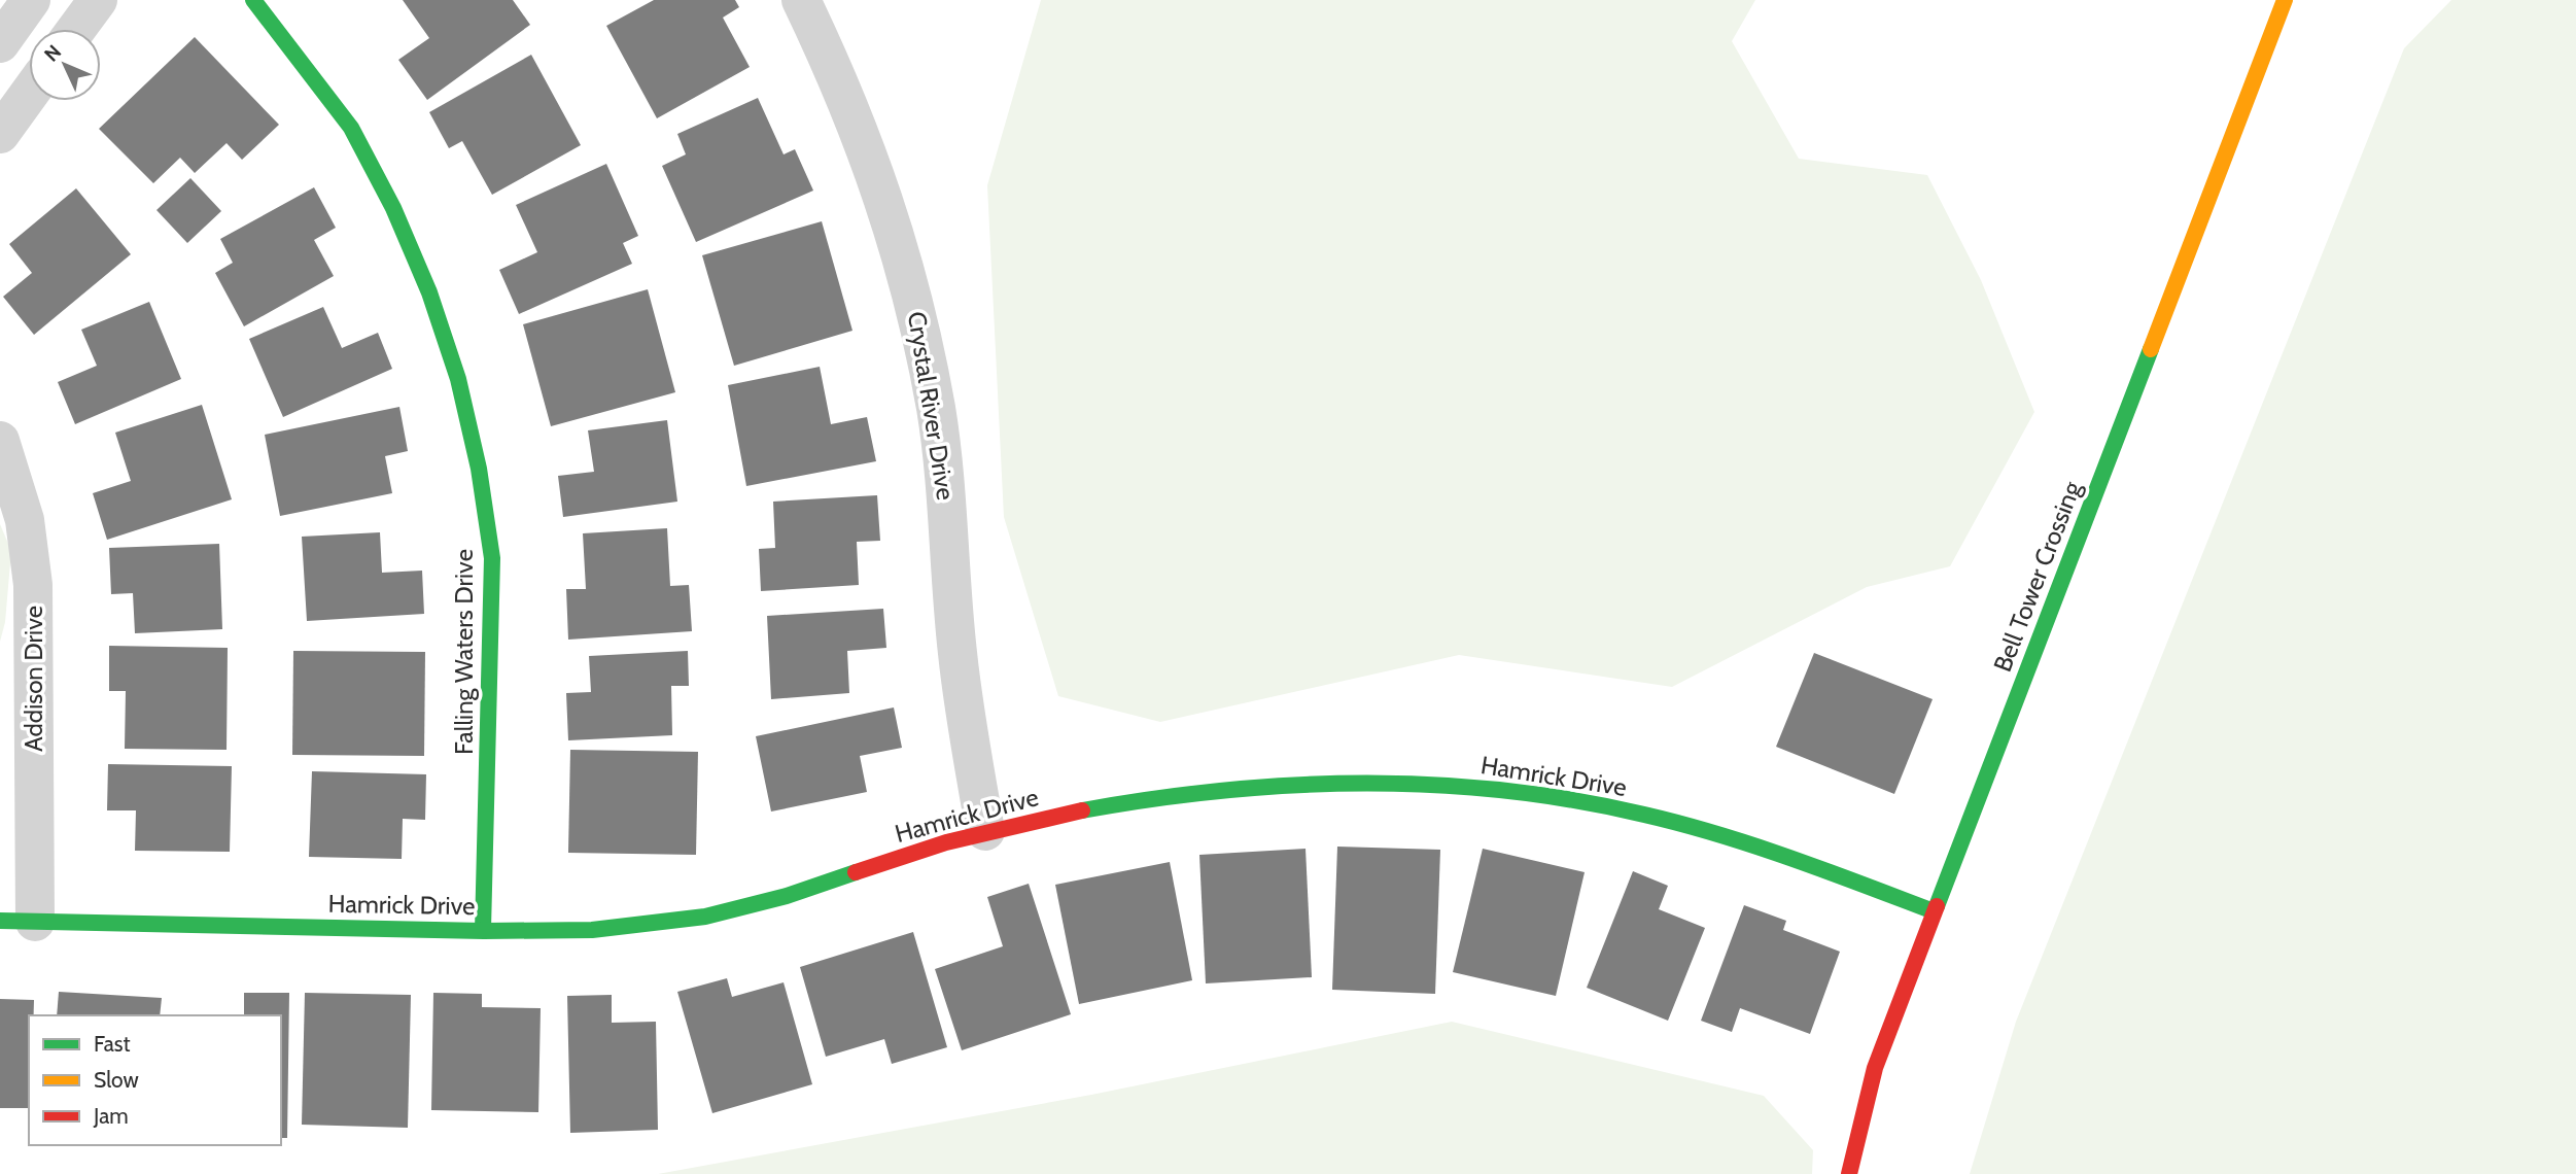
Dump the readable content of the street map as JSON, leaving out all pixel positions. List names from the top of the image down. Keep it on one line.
{"streets":{"street":["Crystal River Drive","Bell Tower Crossing","Falling Waters Drive","Addison Drive","Hamrick Drive"]},"crossings":[["Crystal River Drive","Hamrick Drive"],["Bell Tower Crossing","Hamrick Drive"],["Falling Waters Drive","Hamrick Drive"],["Addison Drive","Hamrick Drive"]],"legend":["Fast","Slow","Jam"],"north":"top left"}
